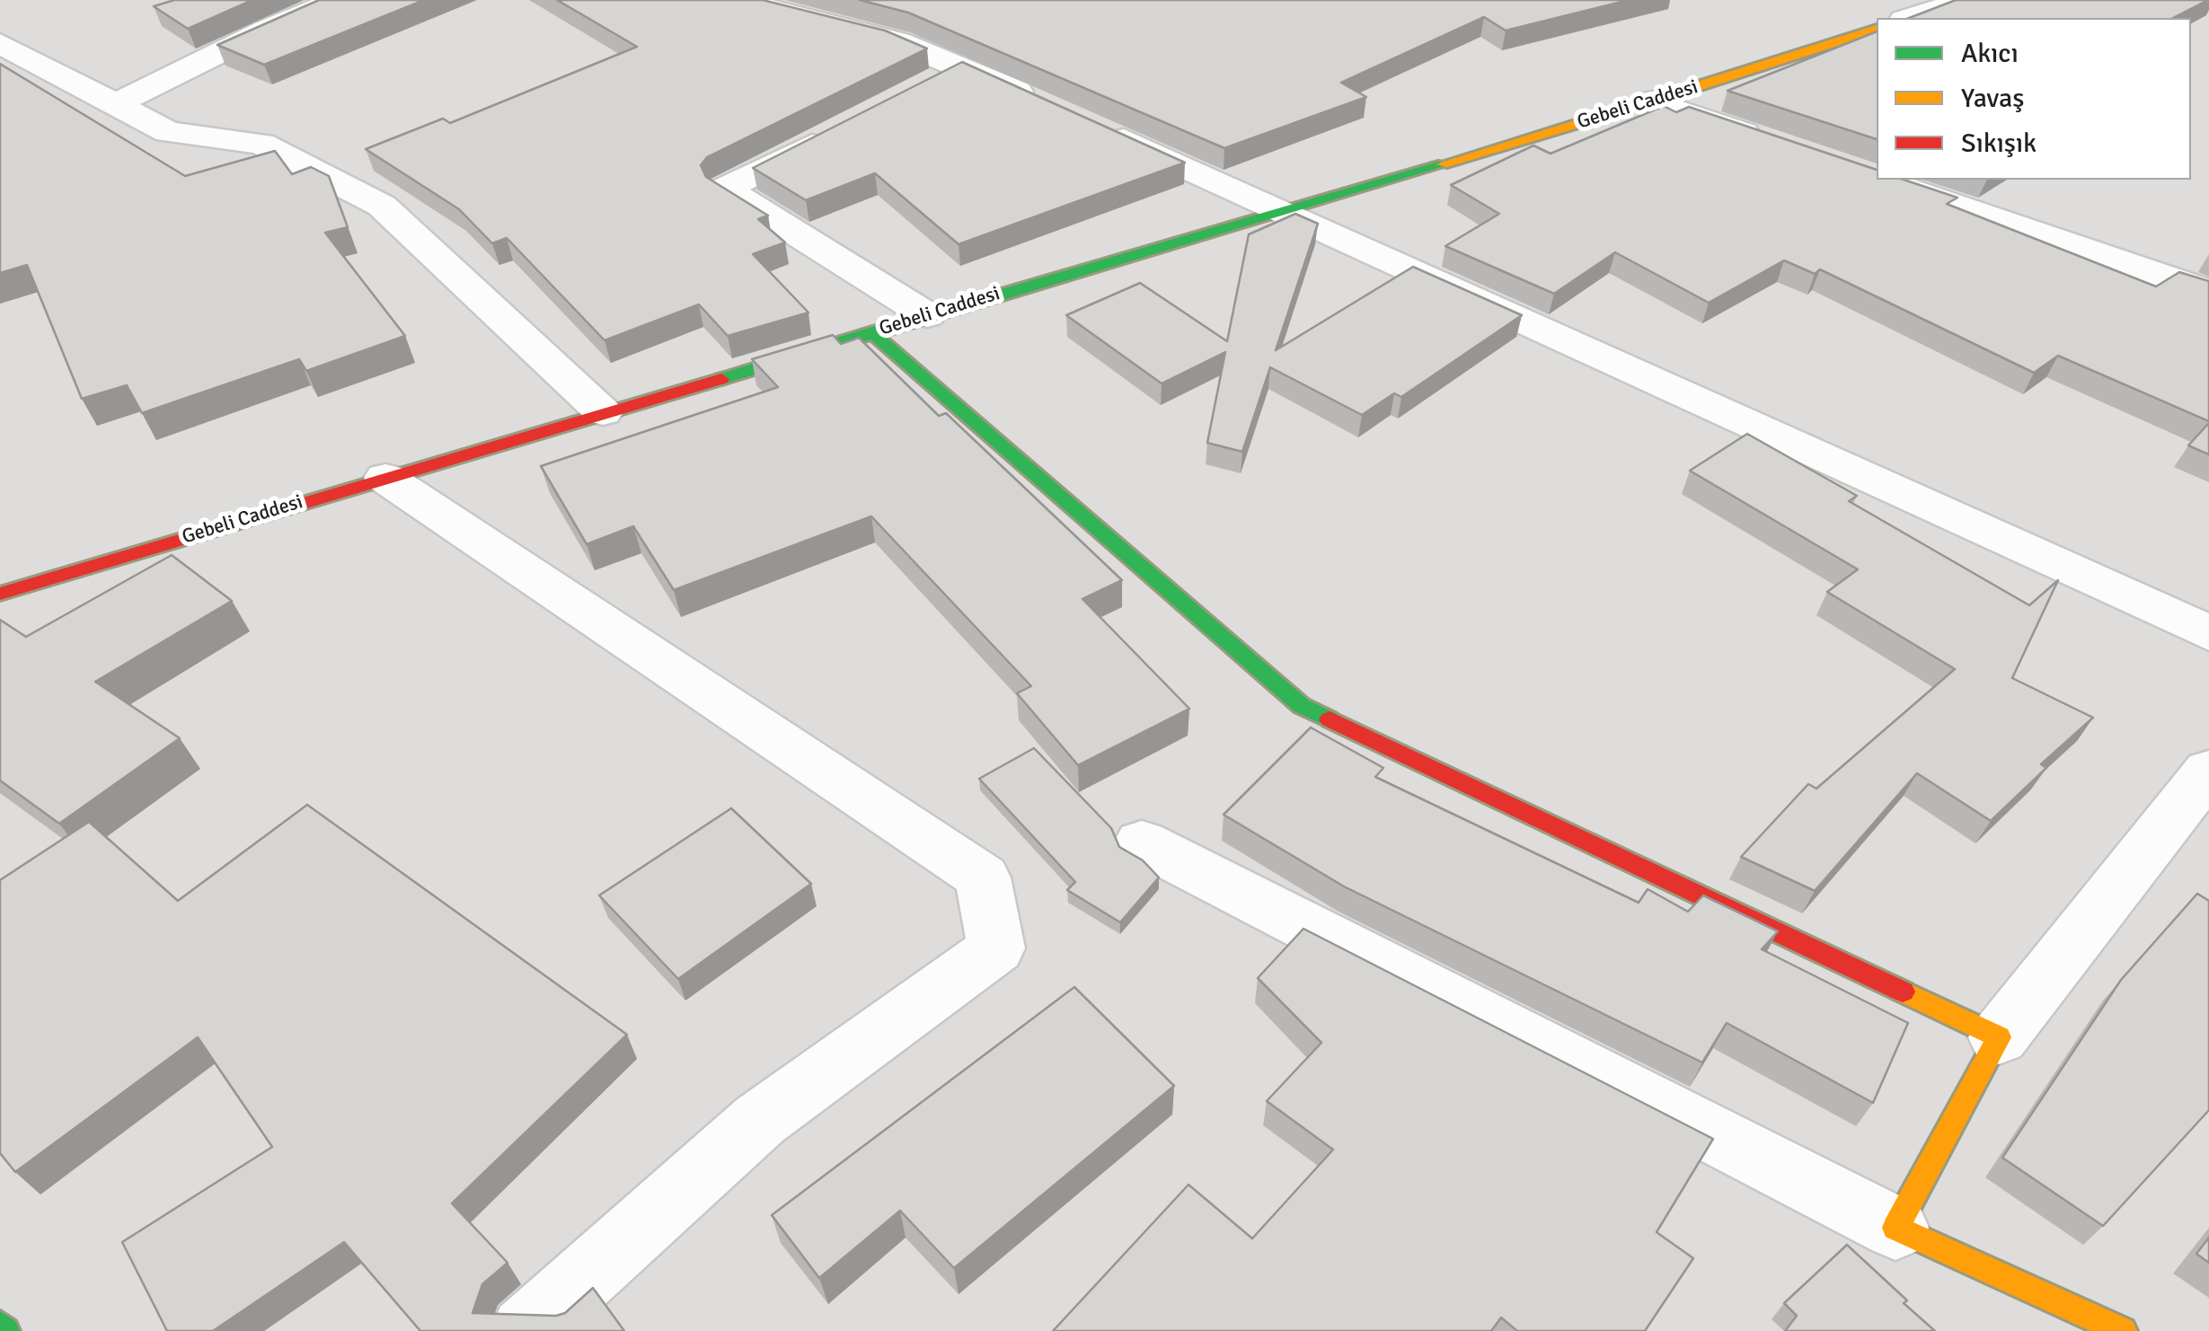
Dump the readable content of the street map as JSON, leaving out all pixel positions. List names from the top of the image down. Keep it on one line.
{"streets":{"street":["Gebeli Caddesi"]},"legend":["Akıcı","Yavaş","Sıkışık"]}
